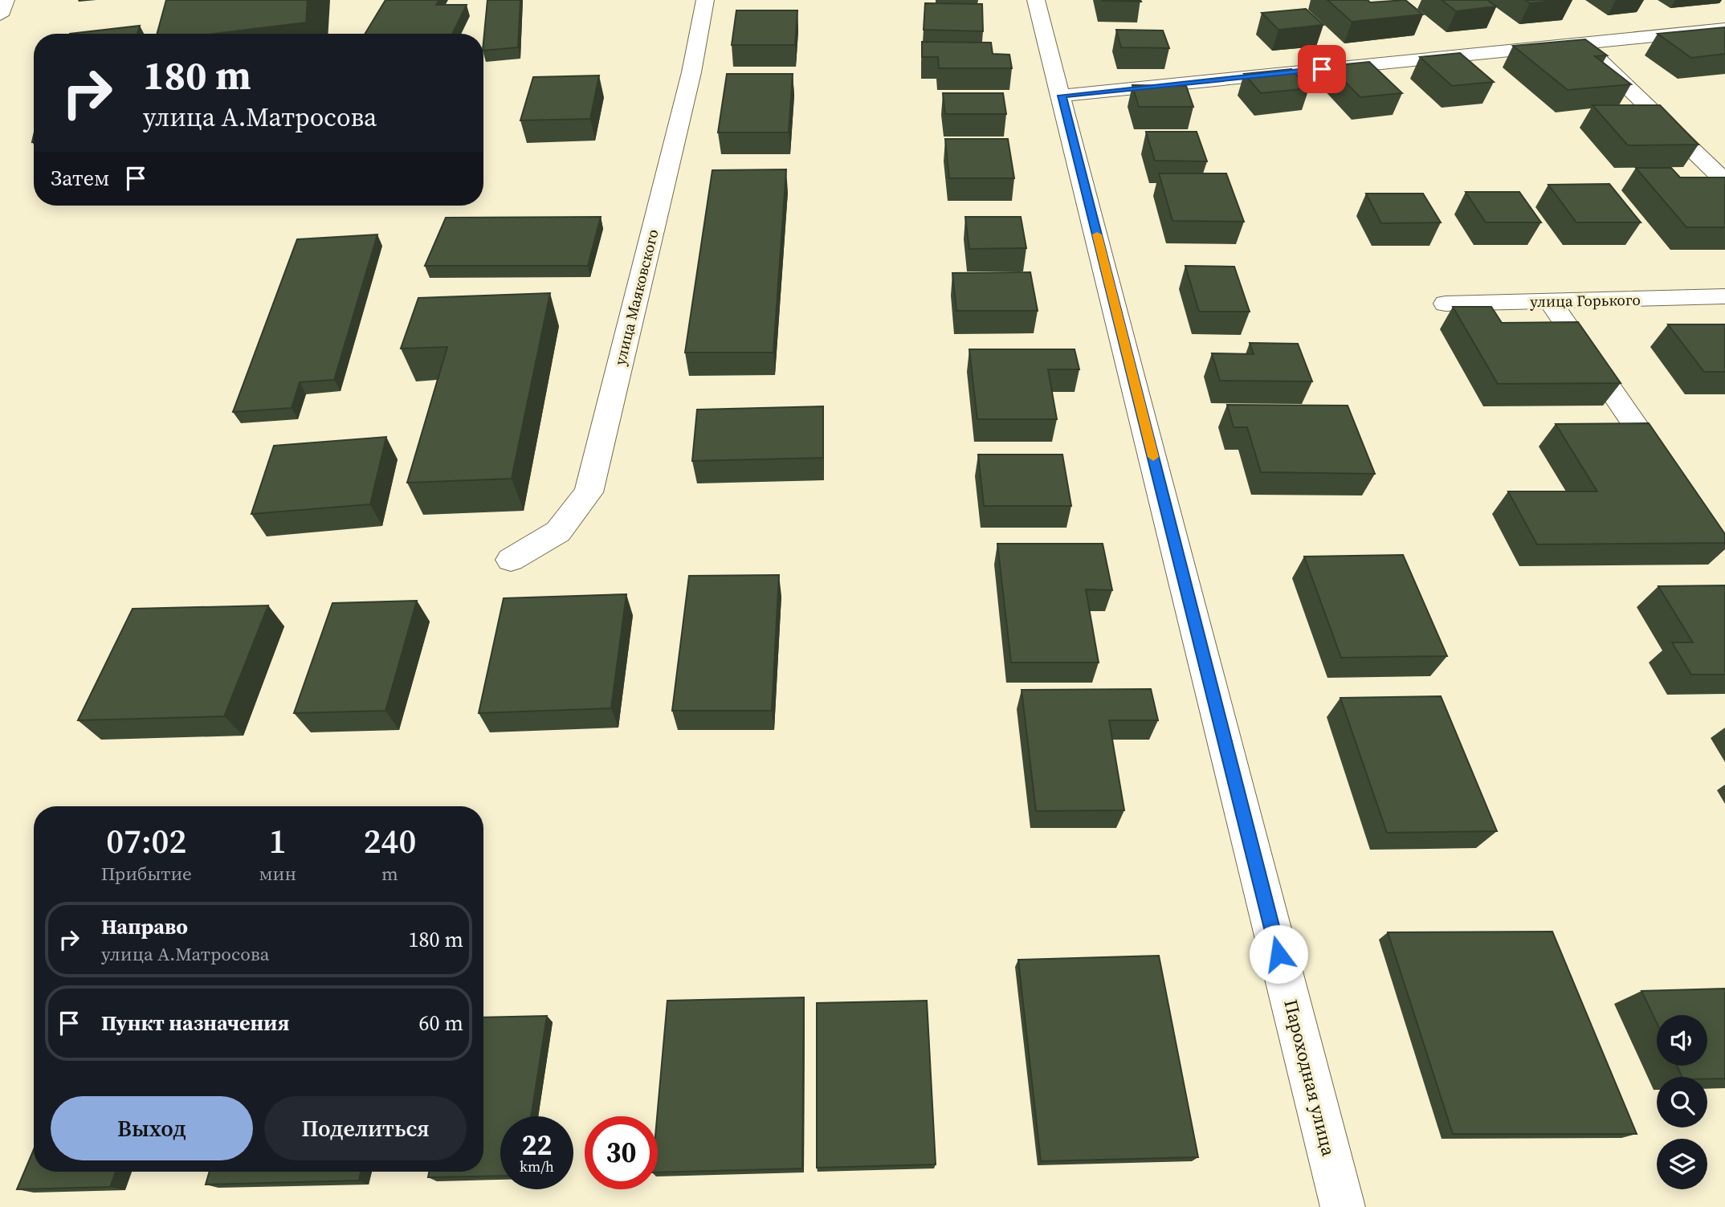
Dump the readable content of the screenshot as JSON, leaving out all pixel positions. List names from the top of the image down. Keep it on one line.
{"streets":{"street":["улица Маяковского","улица Горького","Пароходная улица"]},"page":{"turn":["180 m","улица А.Матросова"],"then":"Затем","eta":["07:02","Прибытие","1","мин","240","m"],"list":[{"name":"Направо","note":"улица А.Матросова","value":"180 m"},{"name":"Пункт назначения","value":"60 m"}],"buttons":["Выход","Поделиться"],"speed":"22 km/h","limit":"30"}}
